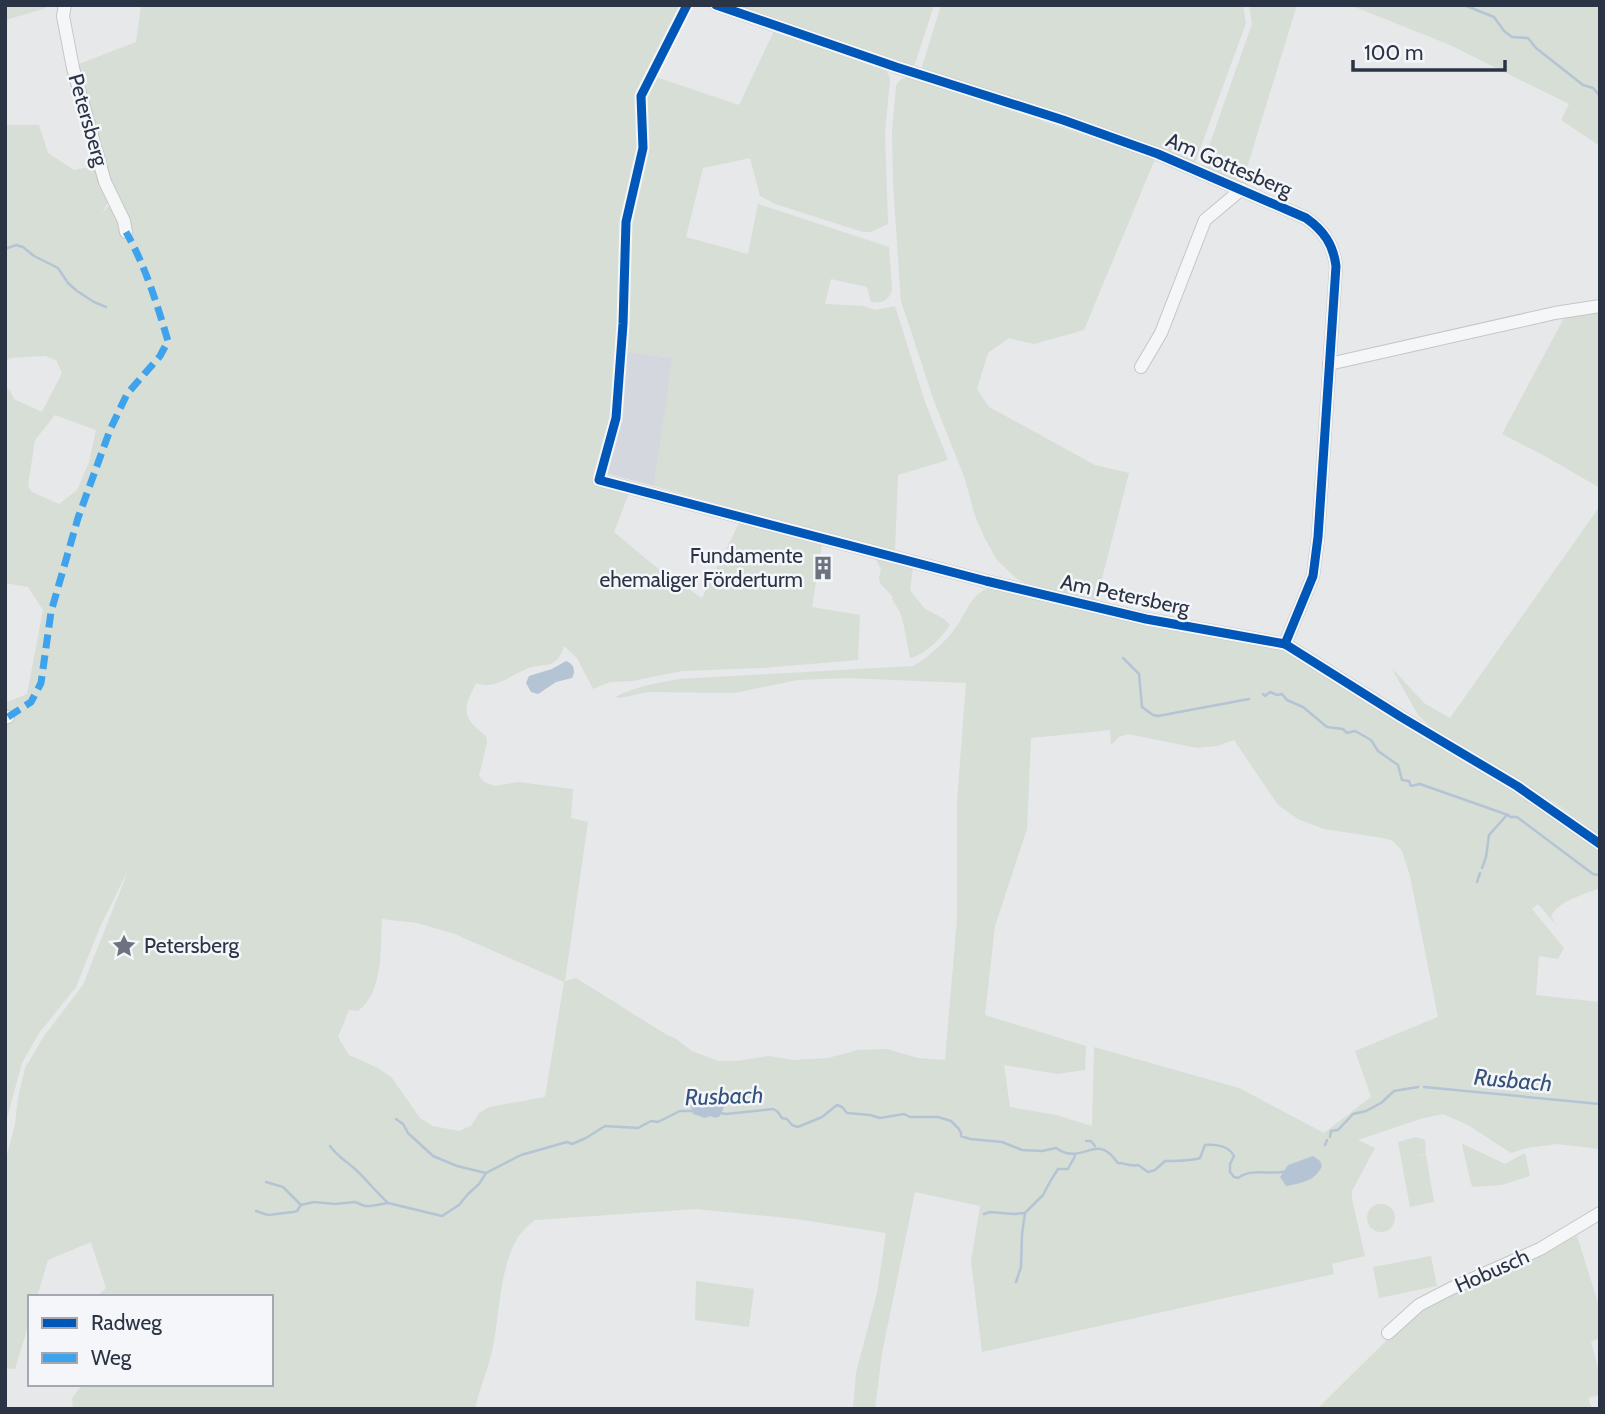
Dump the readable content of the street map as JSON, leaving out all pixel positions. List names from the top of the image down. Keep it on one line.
{"streets":{"street":["Petersberg","Am Gottesberg","Am Petersberg","Hobusch"]},"crossings":[["Am Gottesberg","Am Petersberg"]],"water":["Rusbach"],"places":{"building":["Fundamente ehemaliger Förderturm"],"place":["Petersberg"]},"legend":["Radweg","Weg"],"scale_bar":"100 m"}
